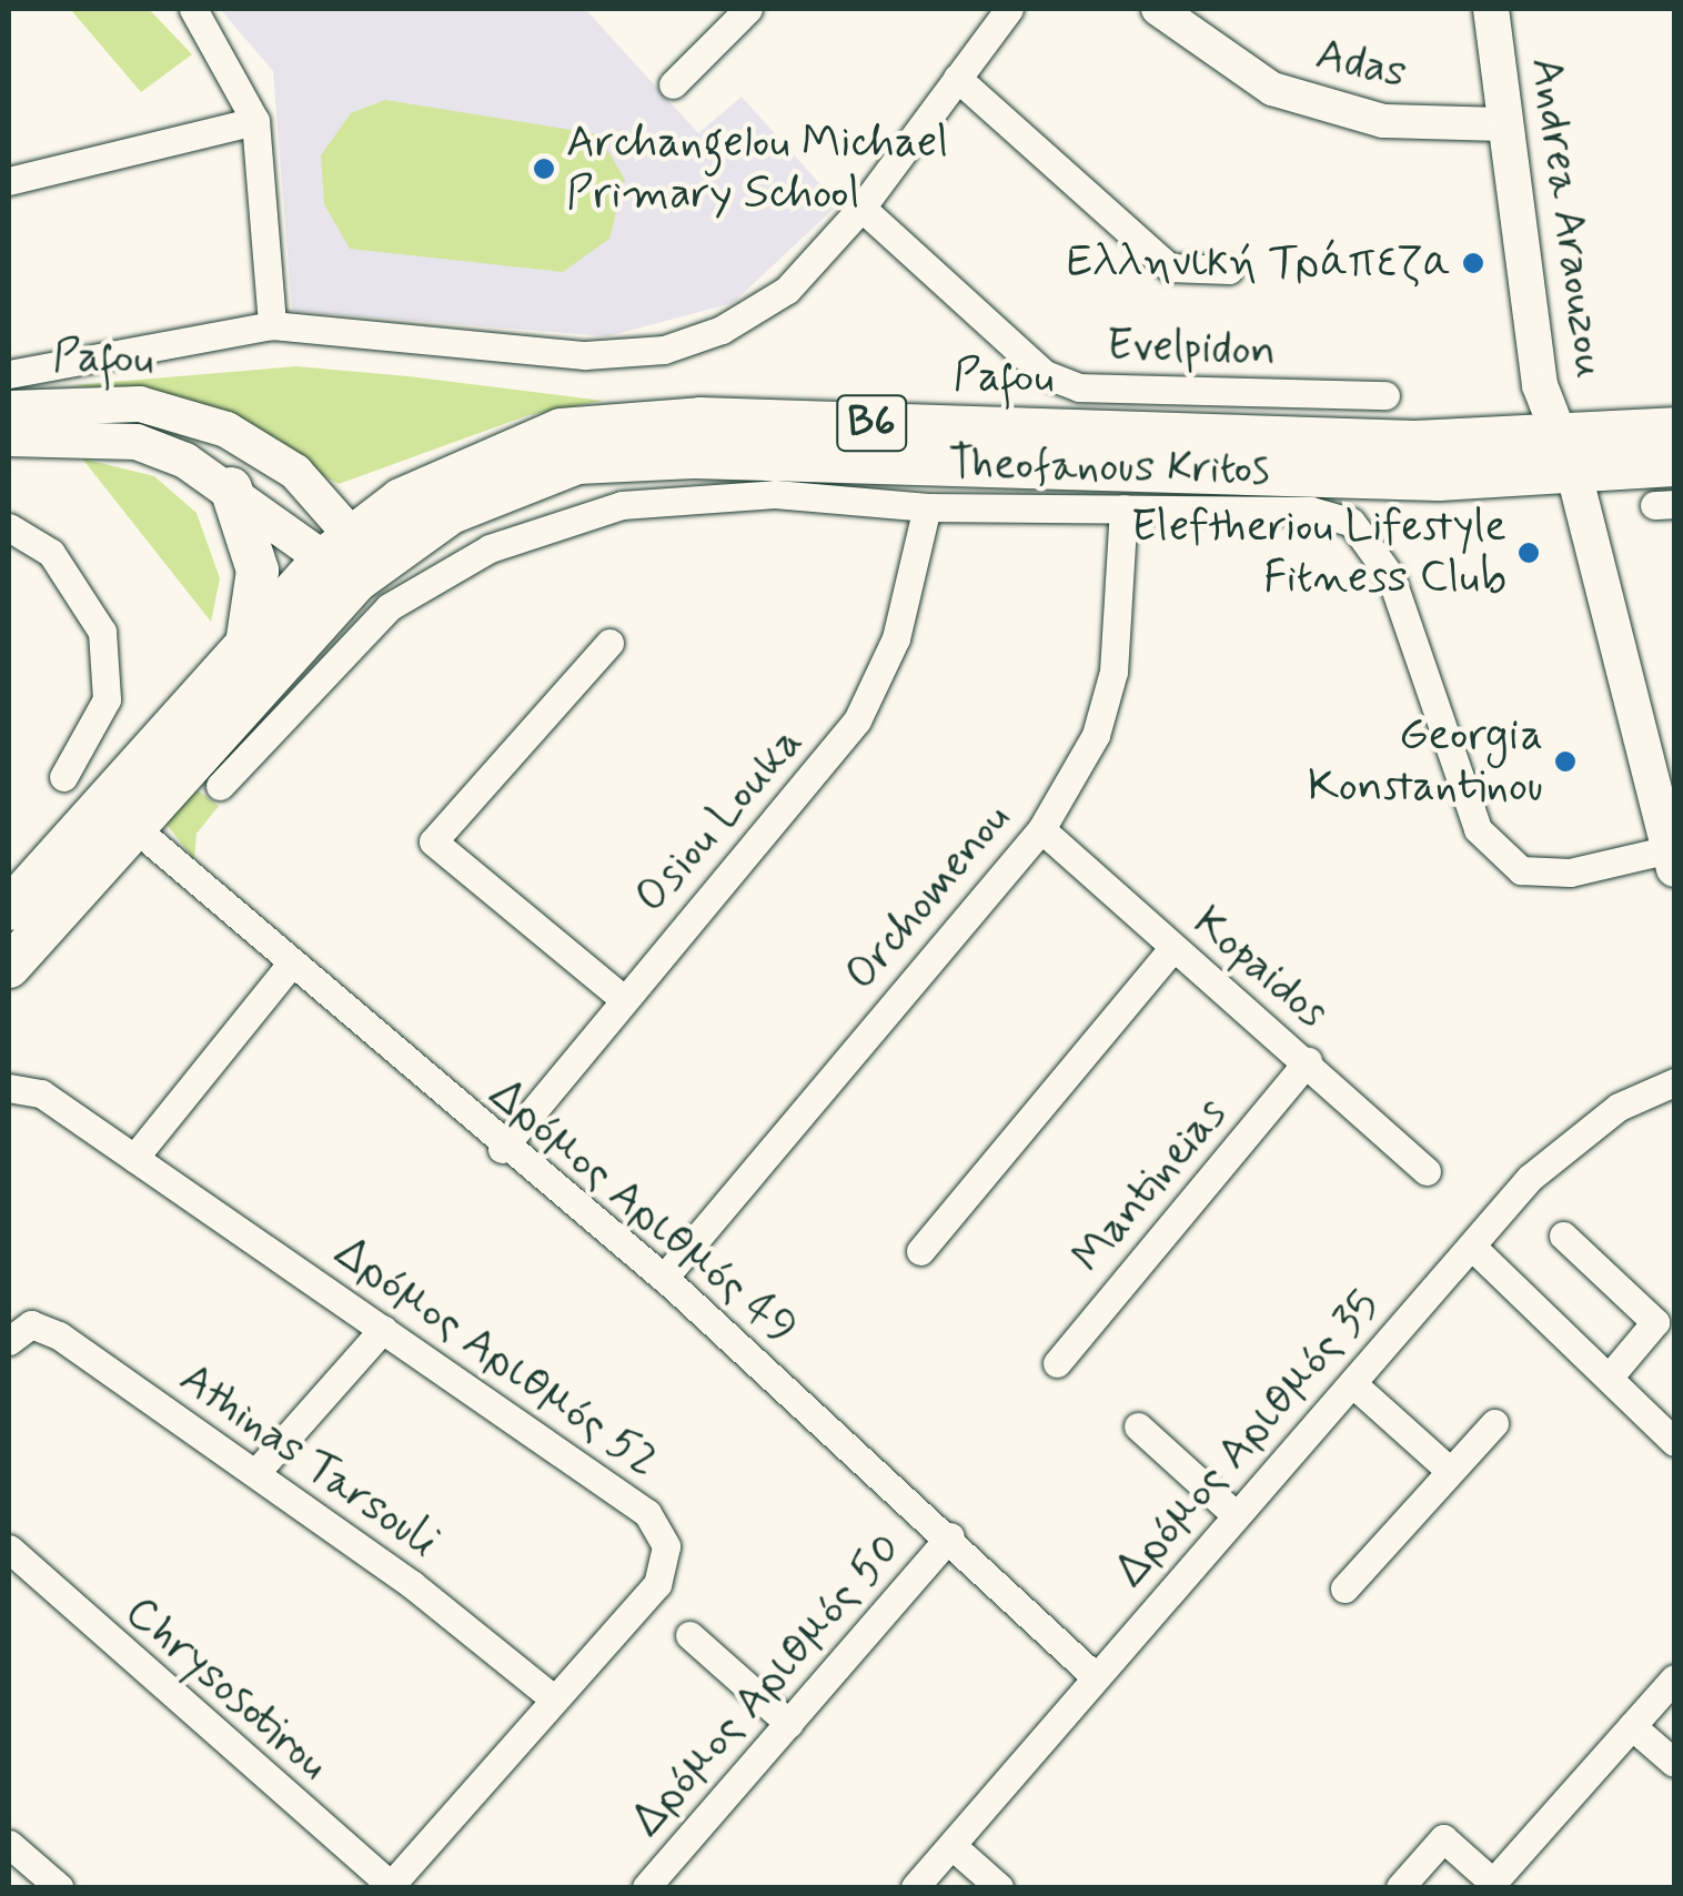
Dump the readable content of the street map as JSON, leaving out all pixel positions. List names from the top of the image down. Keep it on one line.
{"streets":{"main road":["Andrea Araouzou","Pafou","B6"],"street":["Adas","Evelpidon","Theofanous Kritos","Osiou Louka","Orchomenou","Kopaidos","Mantineias","Δρόμος Αριθμός 49","Δρόμος Αριθμός 52","Δρόμος Αριθμός 35","Athinas Tarsouli","Δρόμος Αριθμός 50","Chrysosotirou"]},"crossings":[["Adas","Andrea Araouzou"],["Andrea Araouzou","Pafou"],["Andrea Araouzou","Theofanous Kritos"],["Pafou","B6"],["B6","Δρόμος Αριθμός 49"],["Theofanous Kritos","Osiou Louka"],["Theofanous Kritos","Orchomenou"],["Osiou Louka","Δρόμος Αριθμός 49"],["Orchomenou","Kopaidos"],["Orchomenou","Δρόμος Αριθμός 49"],["Kopaidos","Mantineias"],["Δρόμος Αριθμός 49","Δρόμος Αριθμός 35"],["Δρόμος Αριθμός 49","Δρόμος Αριθμός 50"],["Δρόμος Αριθμός 52","Athinas Tarsouli"],["Δρόμος Αριθμός 52","Chrysosotirou"]],"places":["Archangelou Michael Primary School","Ελληνική Τράπεζα","Eleftheriou Lifestyle Fitness Club","Georgia Konstantinou"]}
